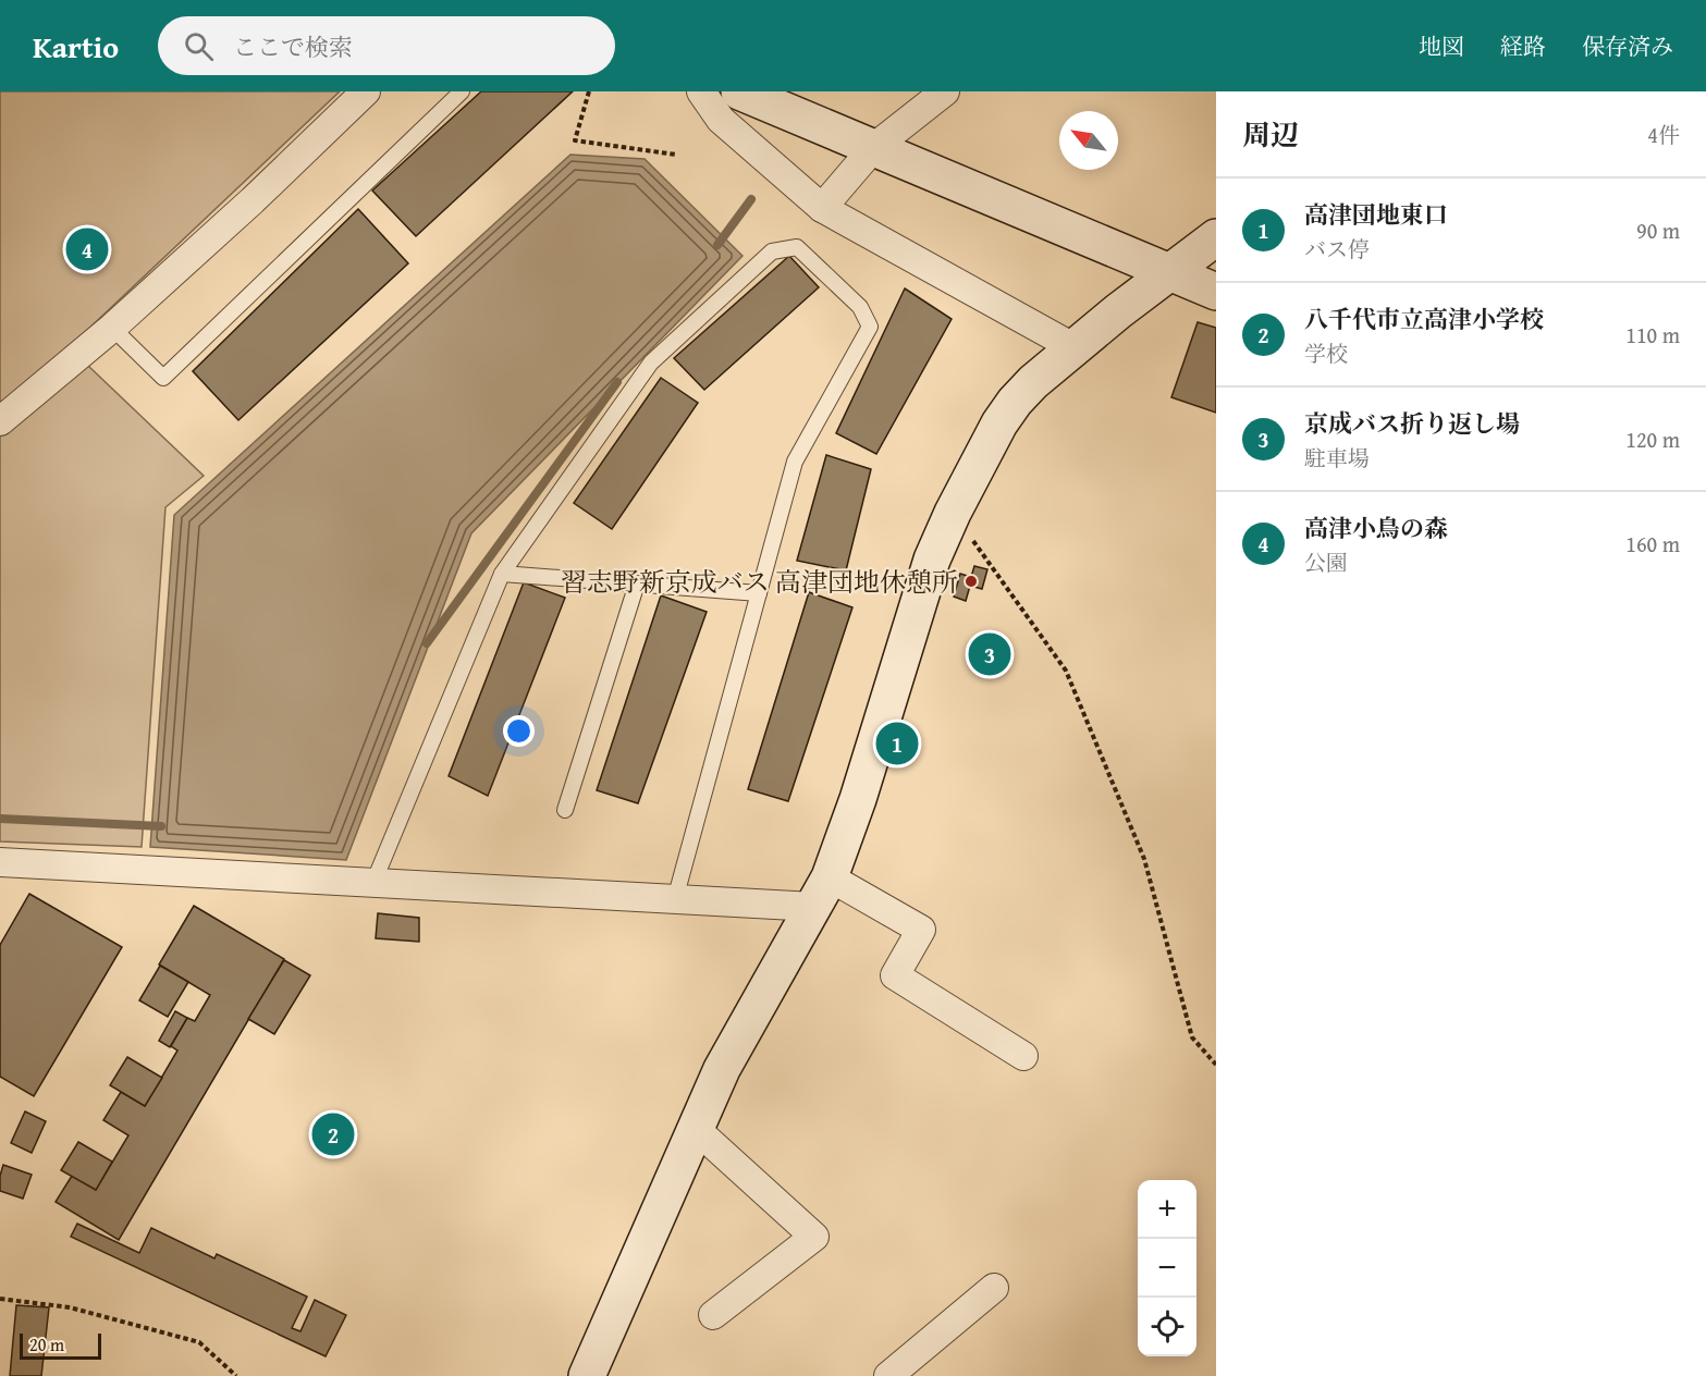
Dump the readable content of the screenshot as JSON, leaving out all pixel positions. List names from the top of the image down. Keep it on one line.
{"places":["習志野新京成バス 高津団地休憩所"],"scale_bar":"20 m","north":"top left","page":{"header":"Kartio","search":"ここで検索","nav":["地図","経路","保存済み"],"heading":["周辺","4件"],"list":[{"mark":"1","name":"高津団地東口","note":"バス停","value":"90 m"},{"mark":"2","name":"八千代市立高津小学校","note":"学校","value":"110 m"},{"mark":"3","name":"京成バス折り返し場","note":"駐車場","value":"120 m"},{"mark":"4","name":"高津小鳥の森","note":"公園","value":"160 m"}],"pins":["4","3","1","2"],"map_buttons":["+","−"],"scale":"20 m"}}
